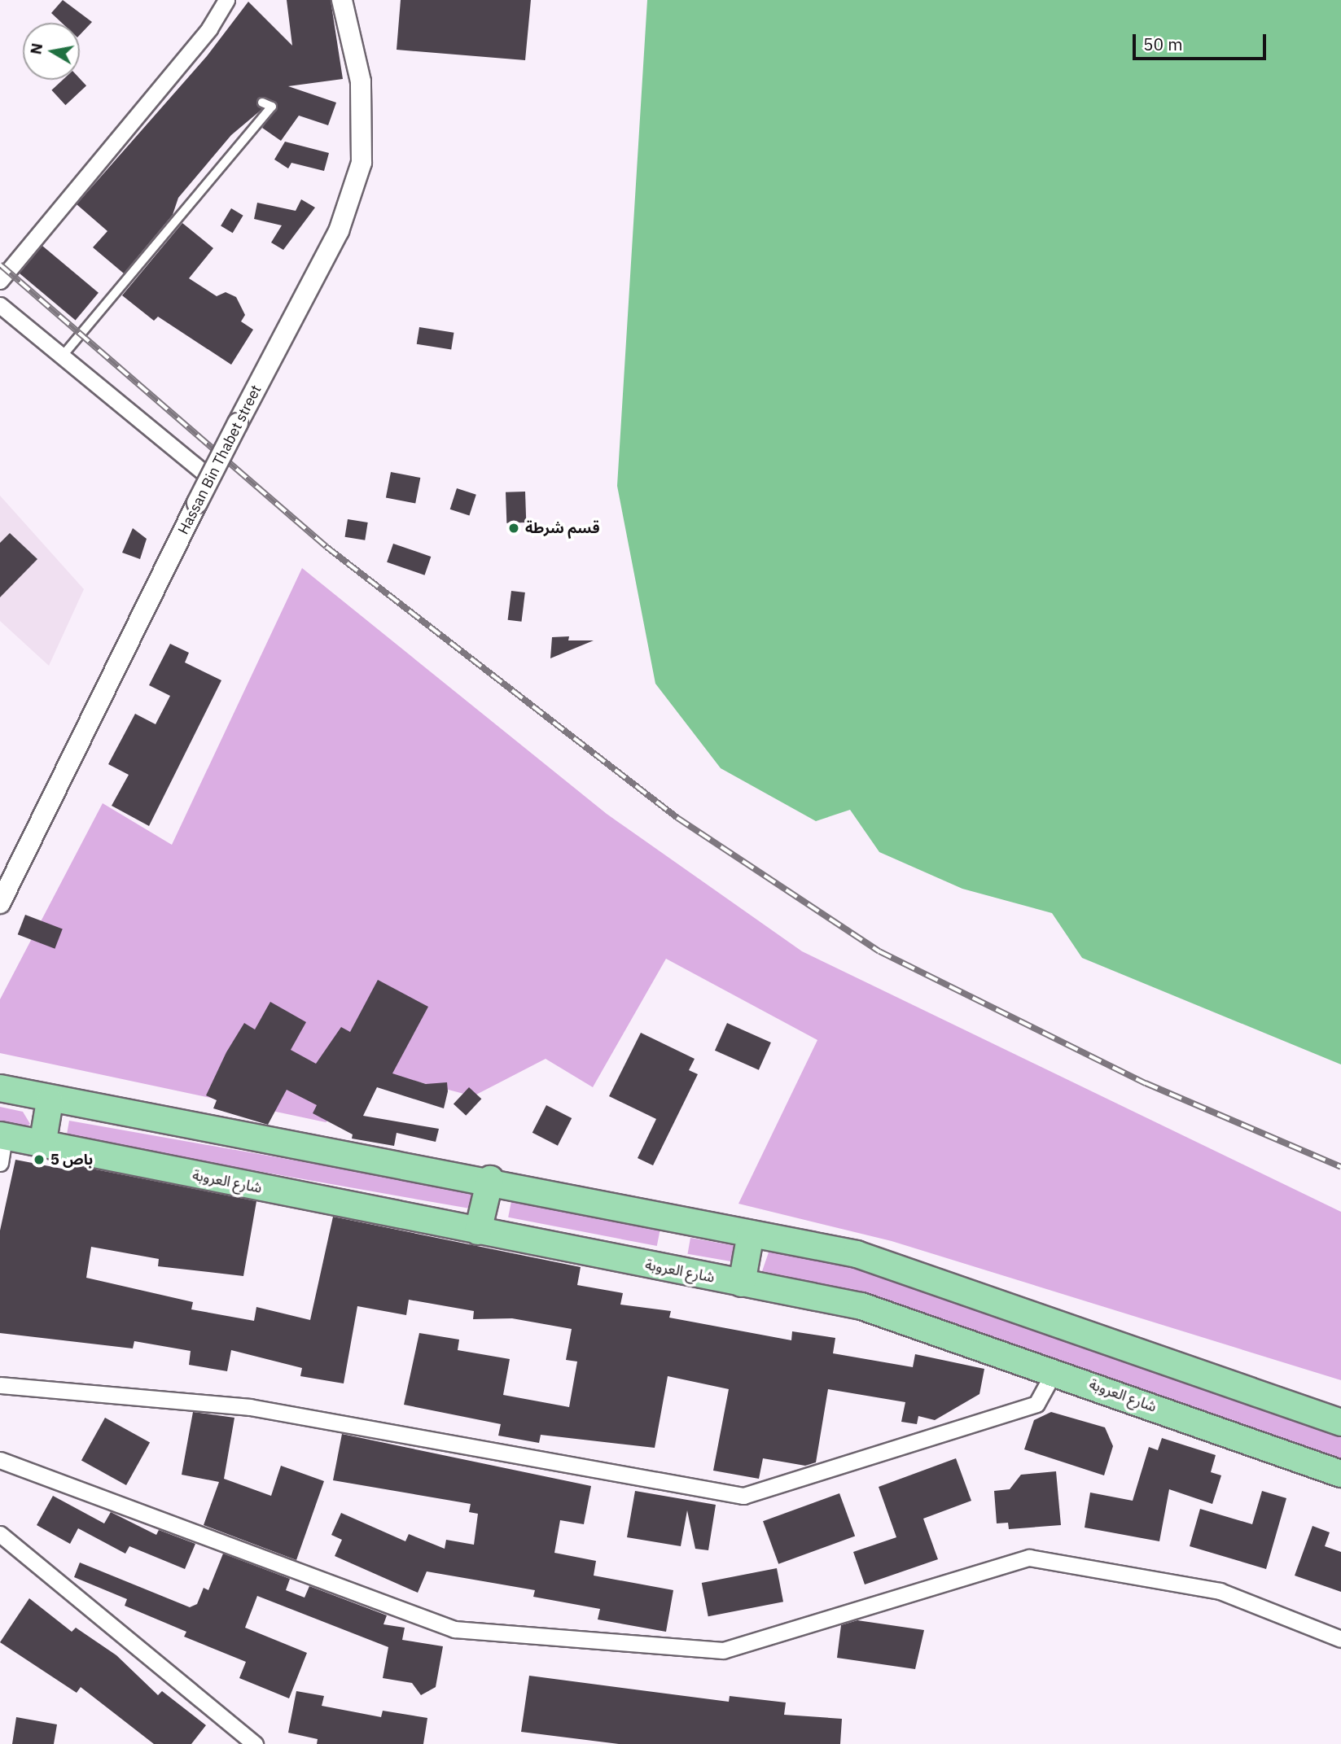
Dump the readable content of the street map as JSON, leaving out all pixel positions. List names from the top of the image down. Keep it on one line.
{"streets":{"main road":["شارع العروبة"],"street":["Hassan Bin Thabet street"]},"places":["قسم شرطة","باص 5"],"scale_bar":"50 m","north":"left"}
